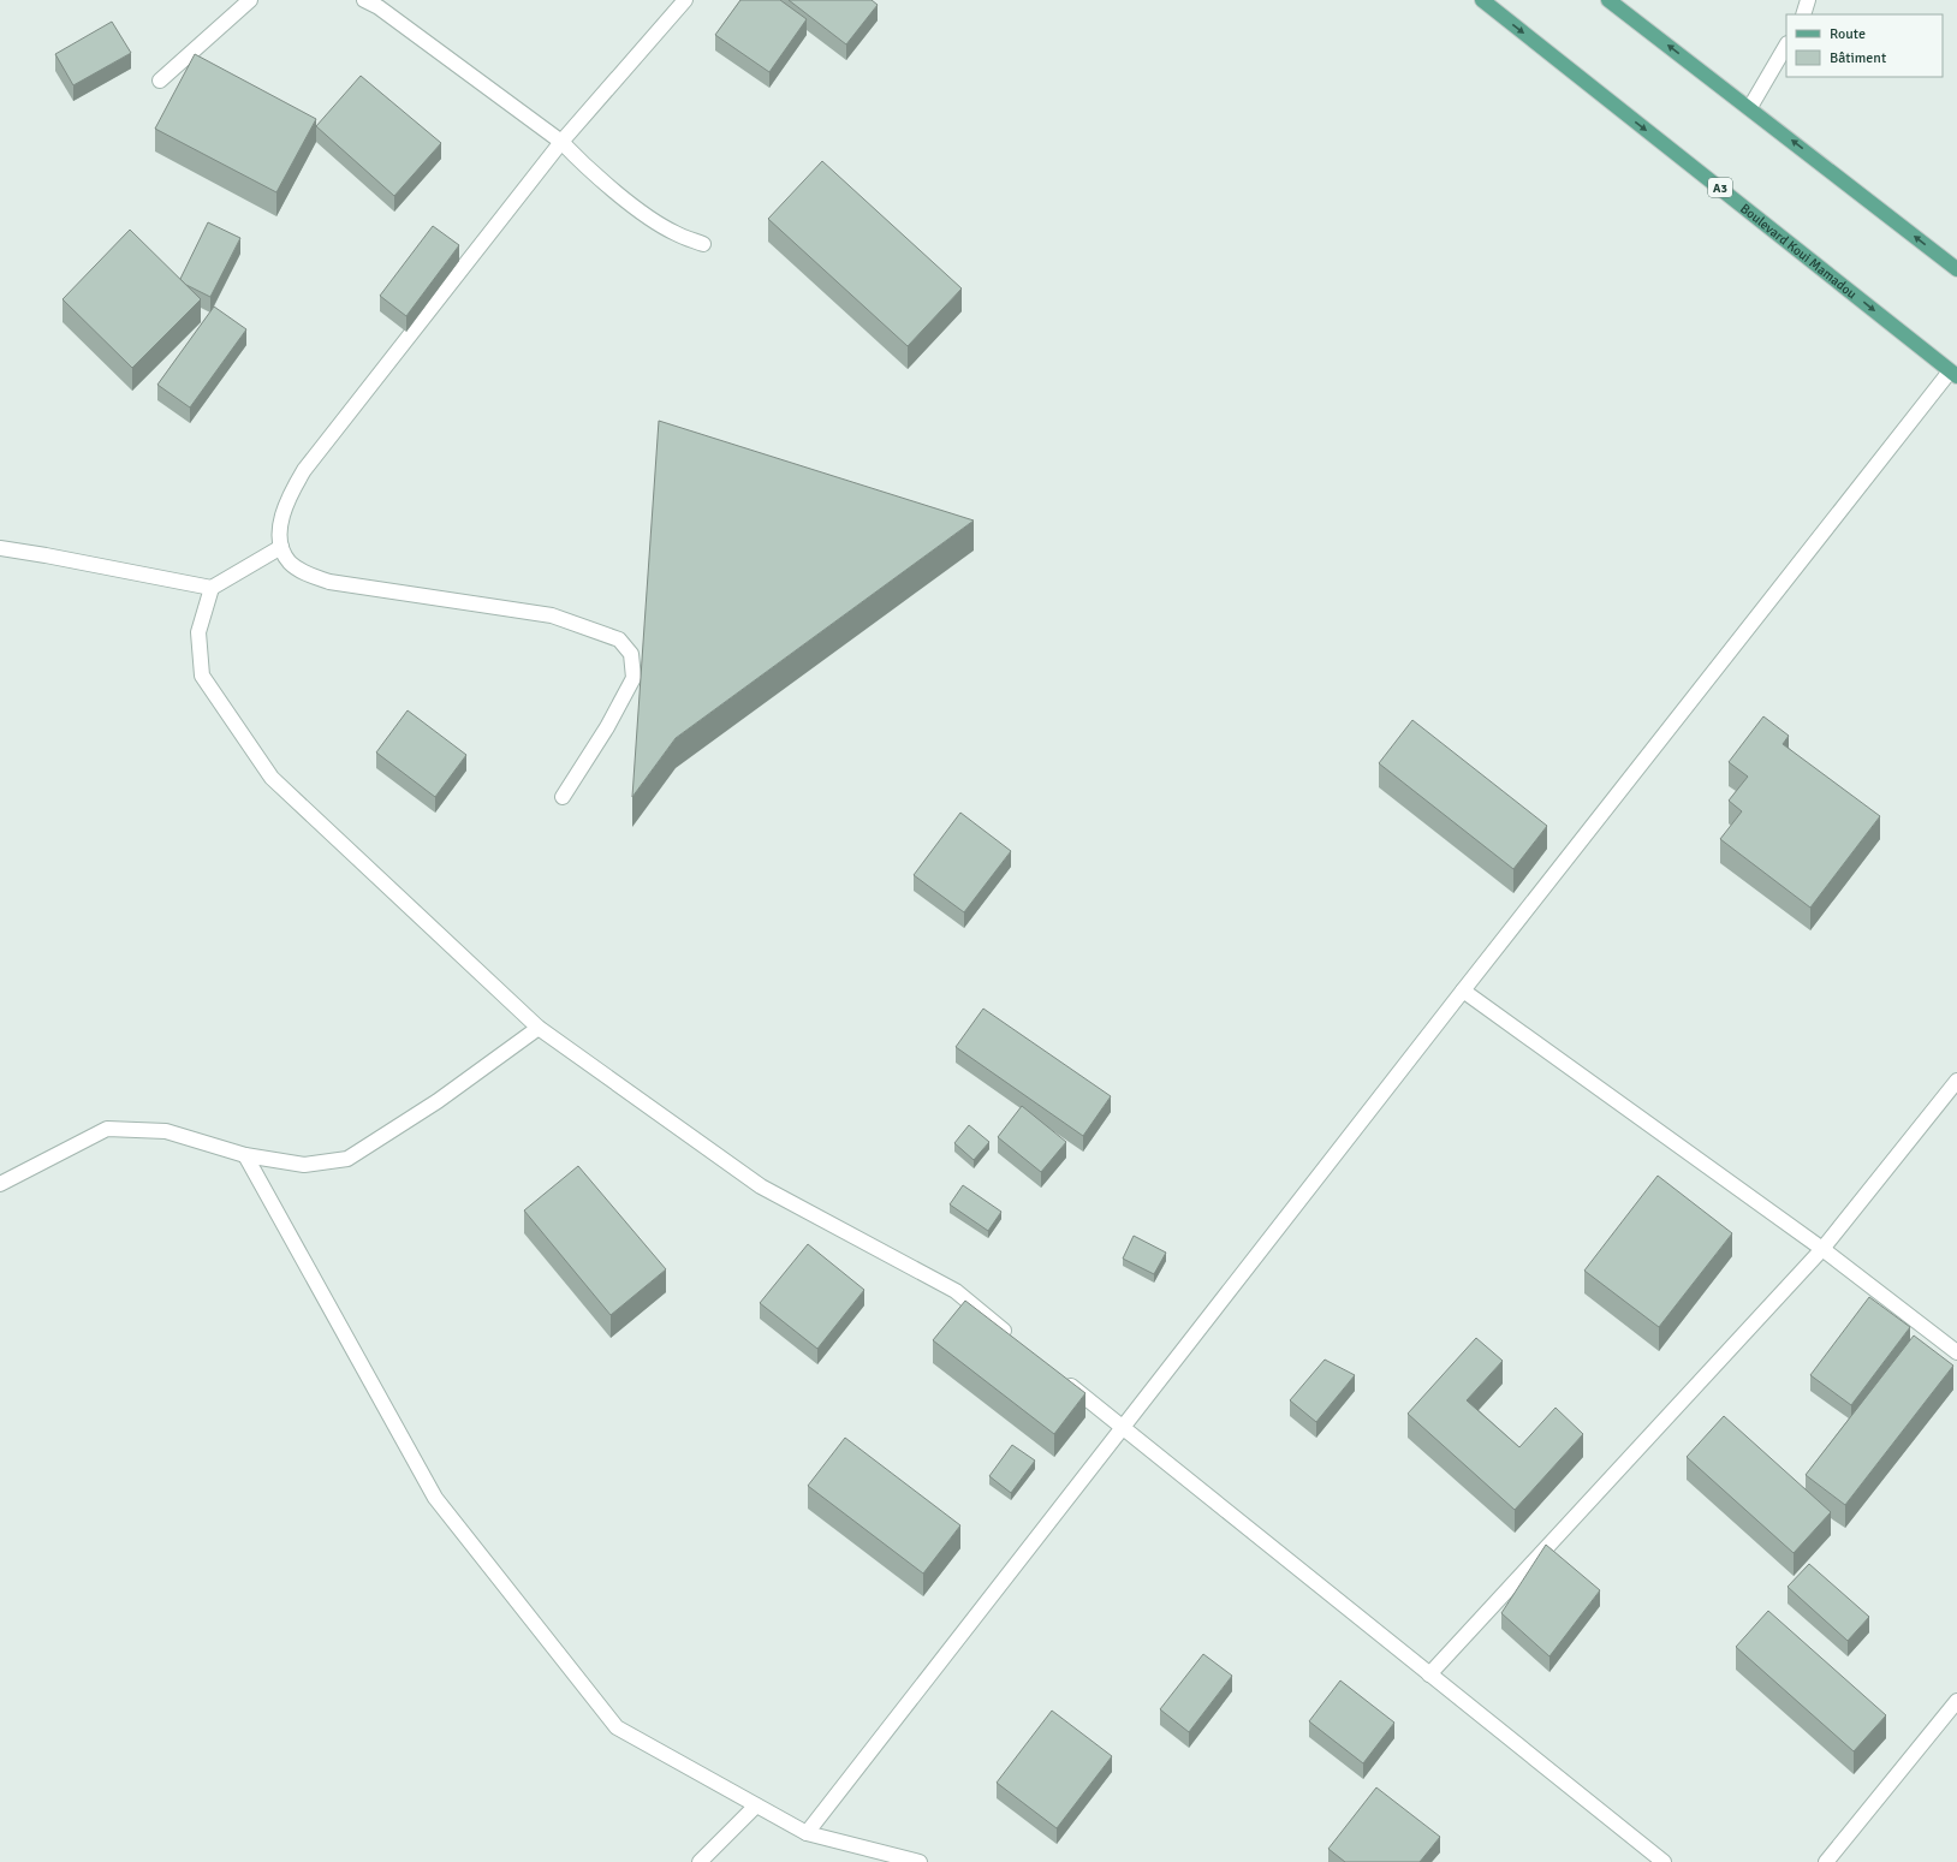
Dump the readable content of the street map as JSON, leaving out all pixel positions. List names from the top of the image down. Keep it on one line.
{"streets":{"main road":["A3","Boulevard Koui Mamadou"]},"legend":["Route","Bâtiment"]}
